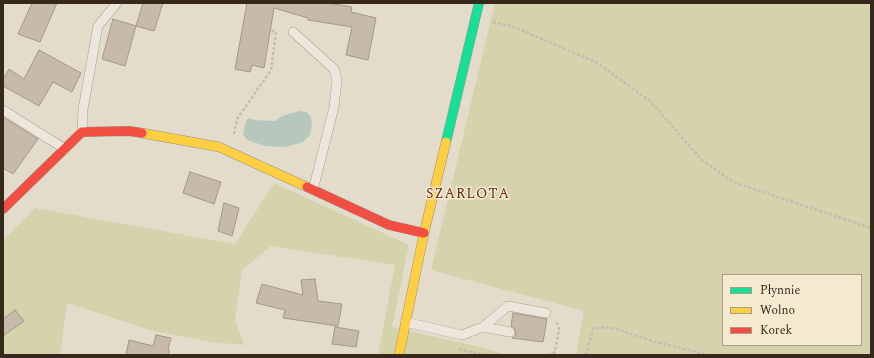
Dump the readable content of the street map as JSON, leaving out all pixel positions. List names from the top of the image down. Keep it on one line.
{"districts":["SZARLOTA"],"legend":["Płynnie","Wolno","Korek"]}
